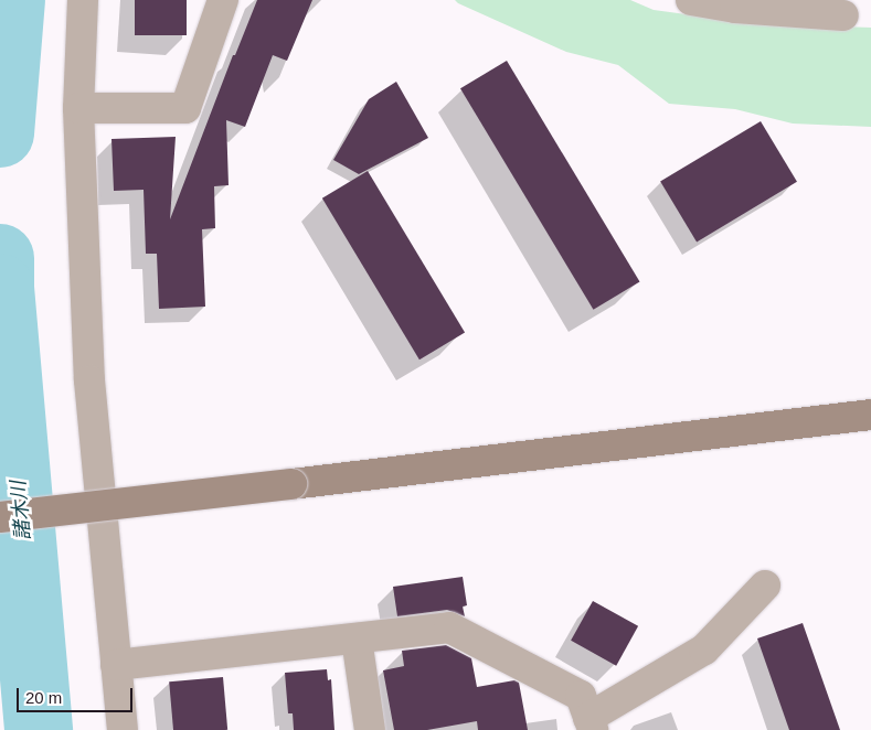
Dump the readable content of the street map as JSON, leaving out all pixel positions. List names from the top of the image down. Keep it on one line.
{"water":["諸木川"],"scale_bar":"20 m"}
